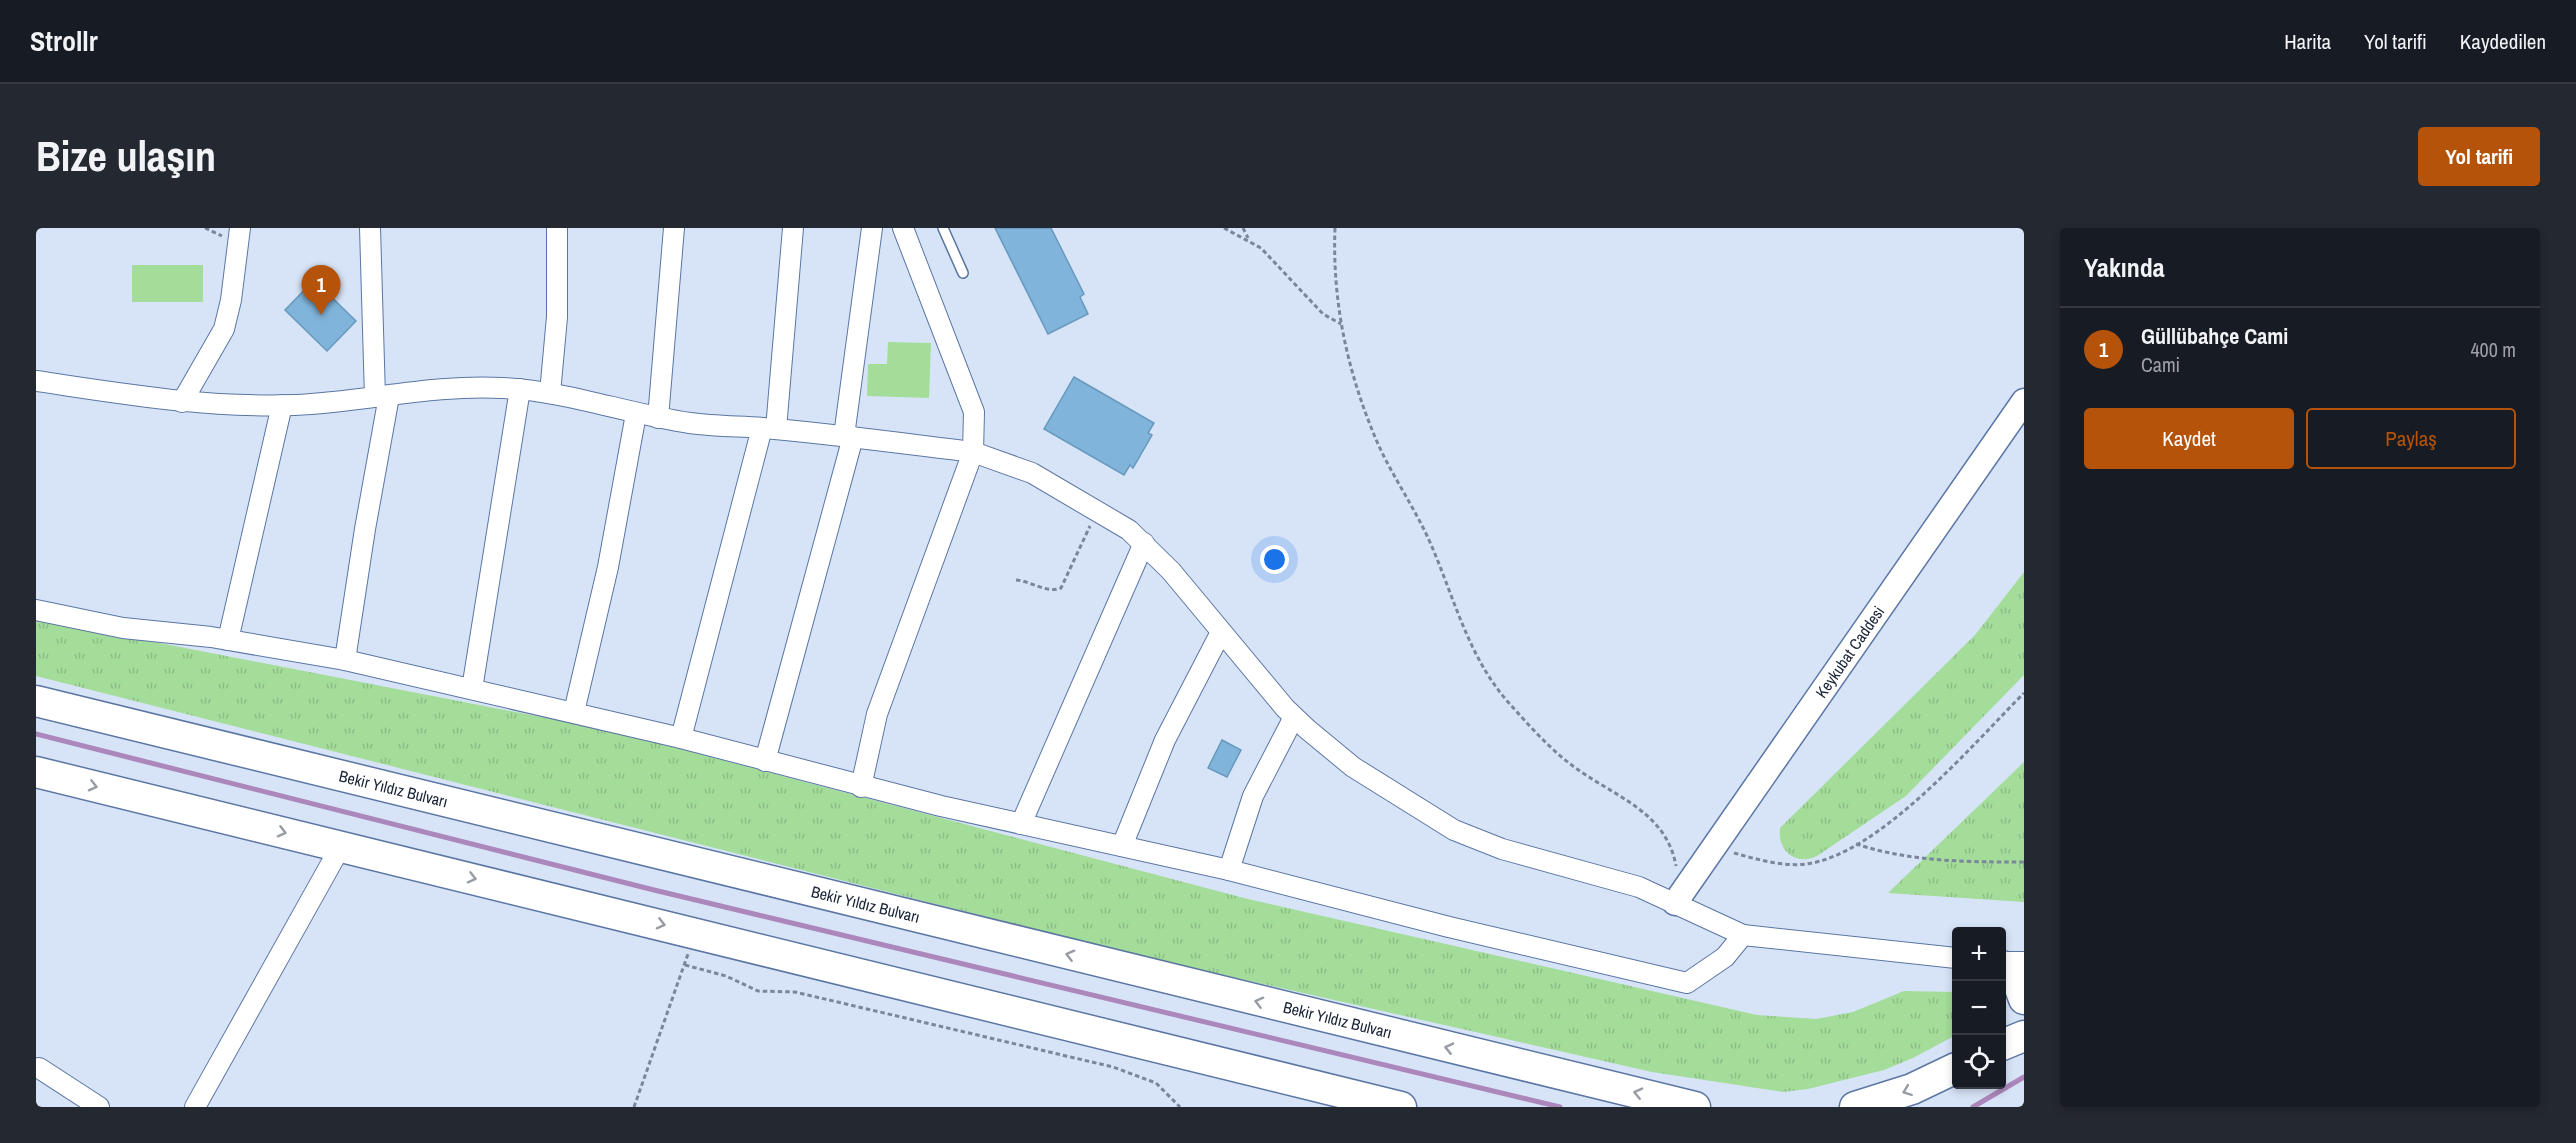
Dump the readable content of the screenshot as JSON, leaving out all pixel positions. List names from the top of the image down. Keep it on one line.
{"streets":{"main road":["Bekir Yıldız Bulvarı"],"street":["Keykubat Caddesi"]},"page":{"header":"Strollr","nav":["Harita","Yol tarifi","Kaydedilen"],"buttons":["Yol tarifi",["Kaydet","Paylaş"]],"title":"Bize ulaşın","heading":"Yakında","pins":"1","list":[{"mark":"1","name":"Güllübahçe Cami","note":"Cami","value":"400 m"}],"map_buttons":["+","−"]}}
